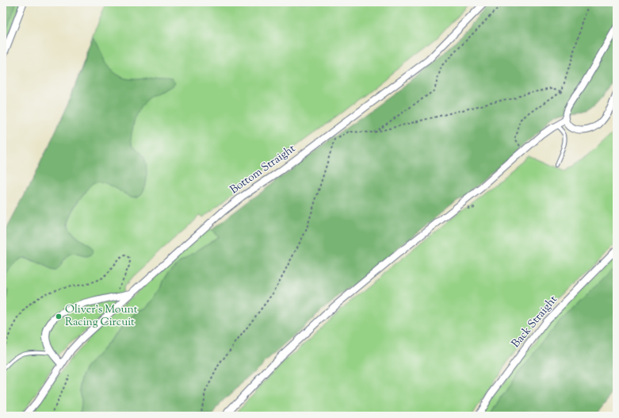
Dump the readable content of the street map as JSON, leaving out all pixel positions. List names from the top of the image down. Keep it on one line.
{"streets":{"street":["Bottom Straight","Back Straight"]},"places":["Oliver's Mount Racing Circuit"]}
